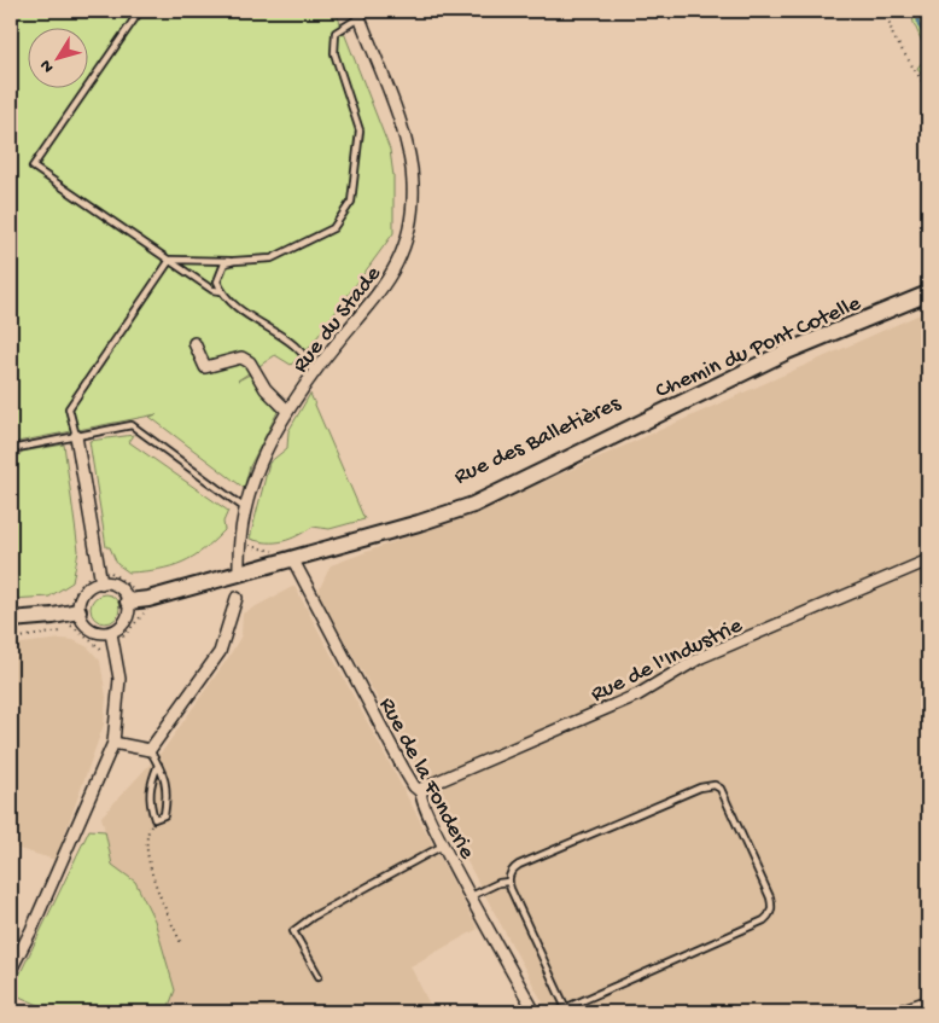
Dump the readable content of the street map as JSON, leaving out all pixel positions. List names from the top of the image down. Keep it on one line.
{"streets":{"street":["Rue du Stade","Chemin du Pont Cotelle","Rue de l'Industrie","Rue de la Fonderie"]},"crossings":[["Rue du Stade","Chemin du Pont Cotelle"],["Chemin du Pont Cotelle","Rue de la Fonderie"],["Rue de l'Industrie","Rue de la Fonderie"]],"north":"bottom left"}
